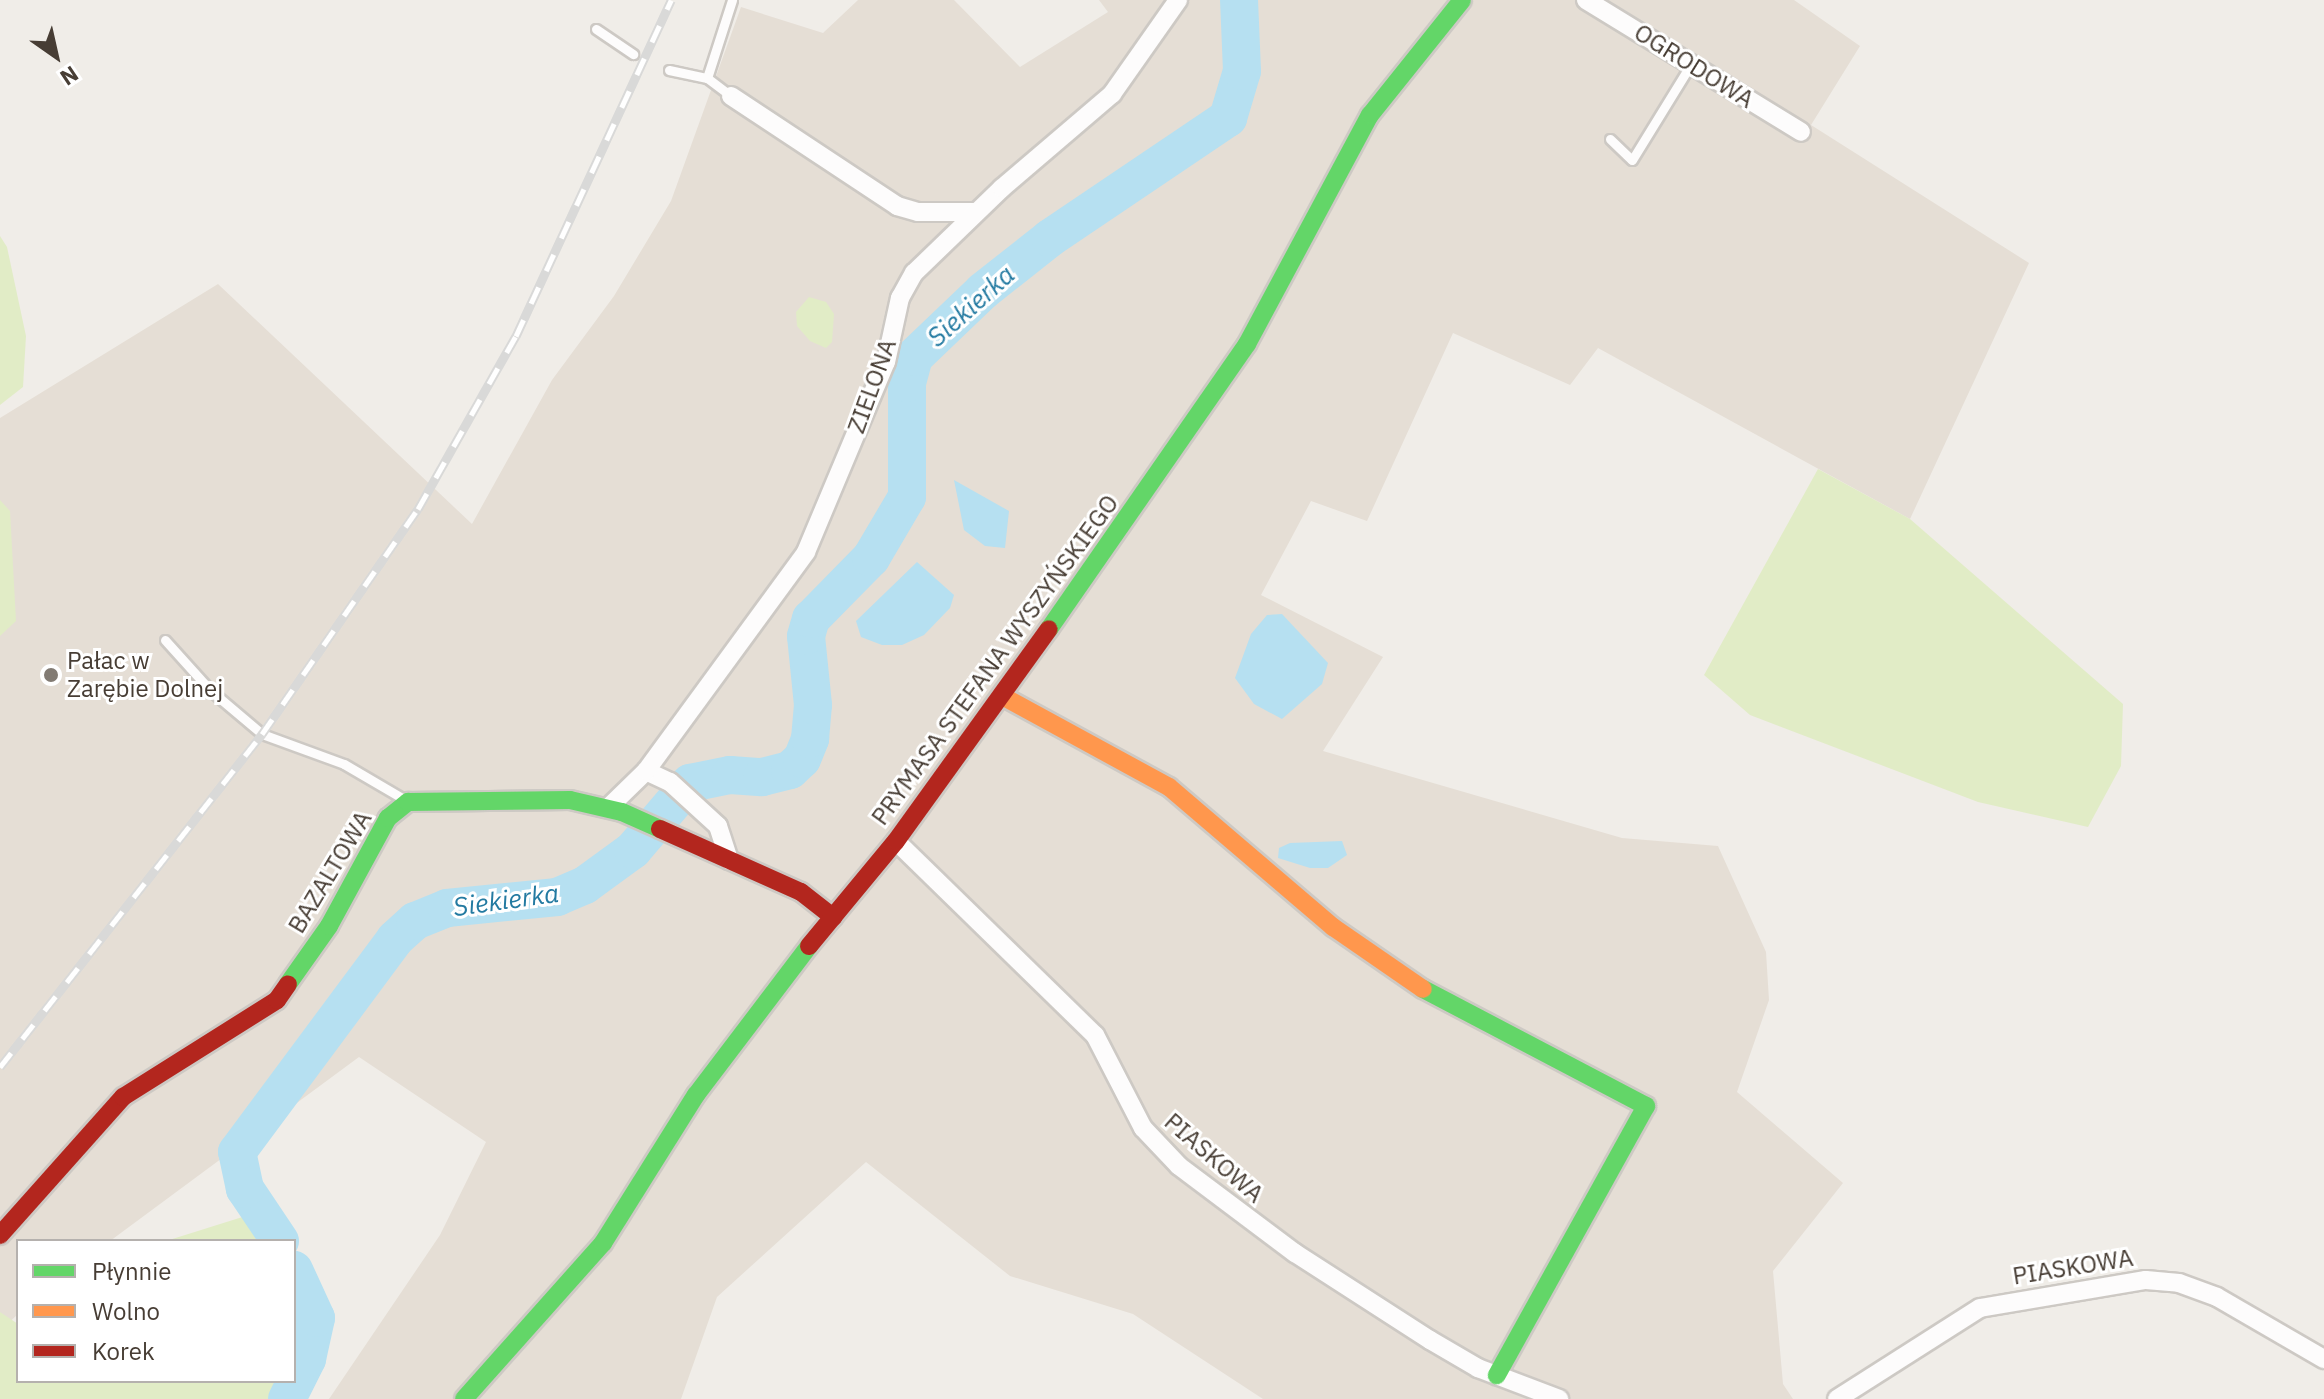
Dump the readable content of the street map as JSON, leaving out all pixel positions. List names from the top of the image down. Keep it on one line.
{"streets":{"street":["OGRODOWA","ZIELONA","PRYMASA STEFANA WYSZYŃSKIEGO","BAZALTOWA","PIASKOWA"]},"crossings":[["ZIELONA","BAZALTOWA"],["PRYMASA STEFANA WYSZYŃSKIEGO","BAZALTOWA"],["PRYMASA STEFANA WYSZYŃSKIEGO","PIASKOWA"]],"water":["Siekierka"],"places":["Pałac w Zarębie Dolnej"],"legend":["Płynnie","Wolno","Korek"],"north":"bottom right"}
